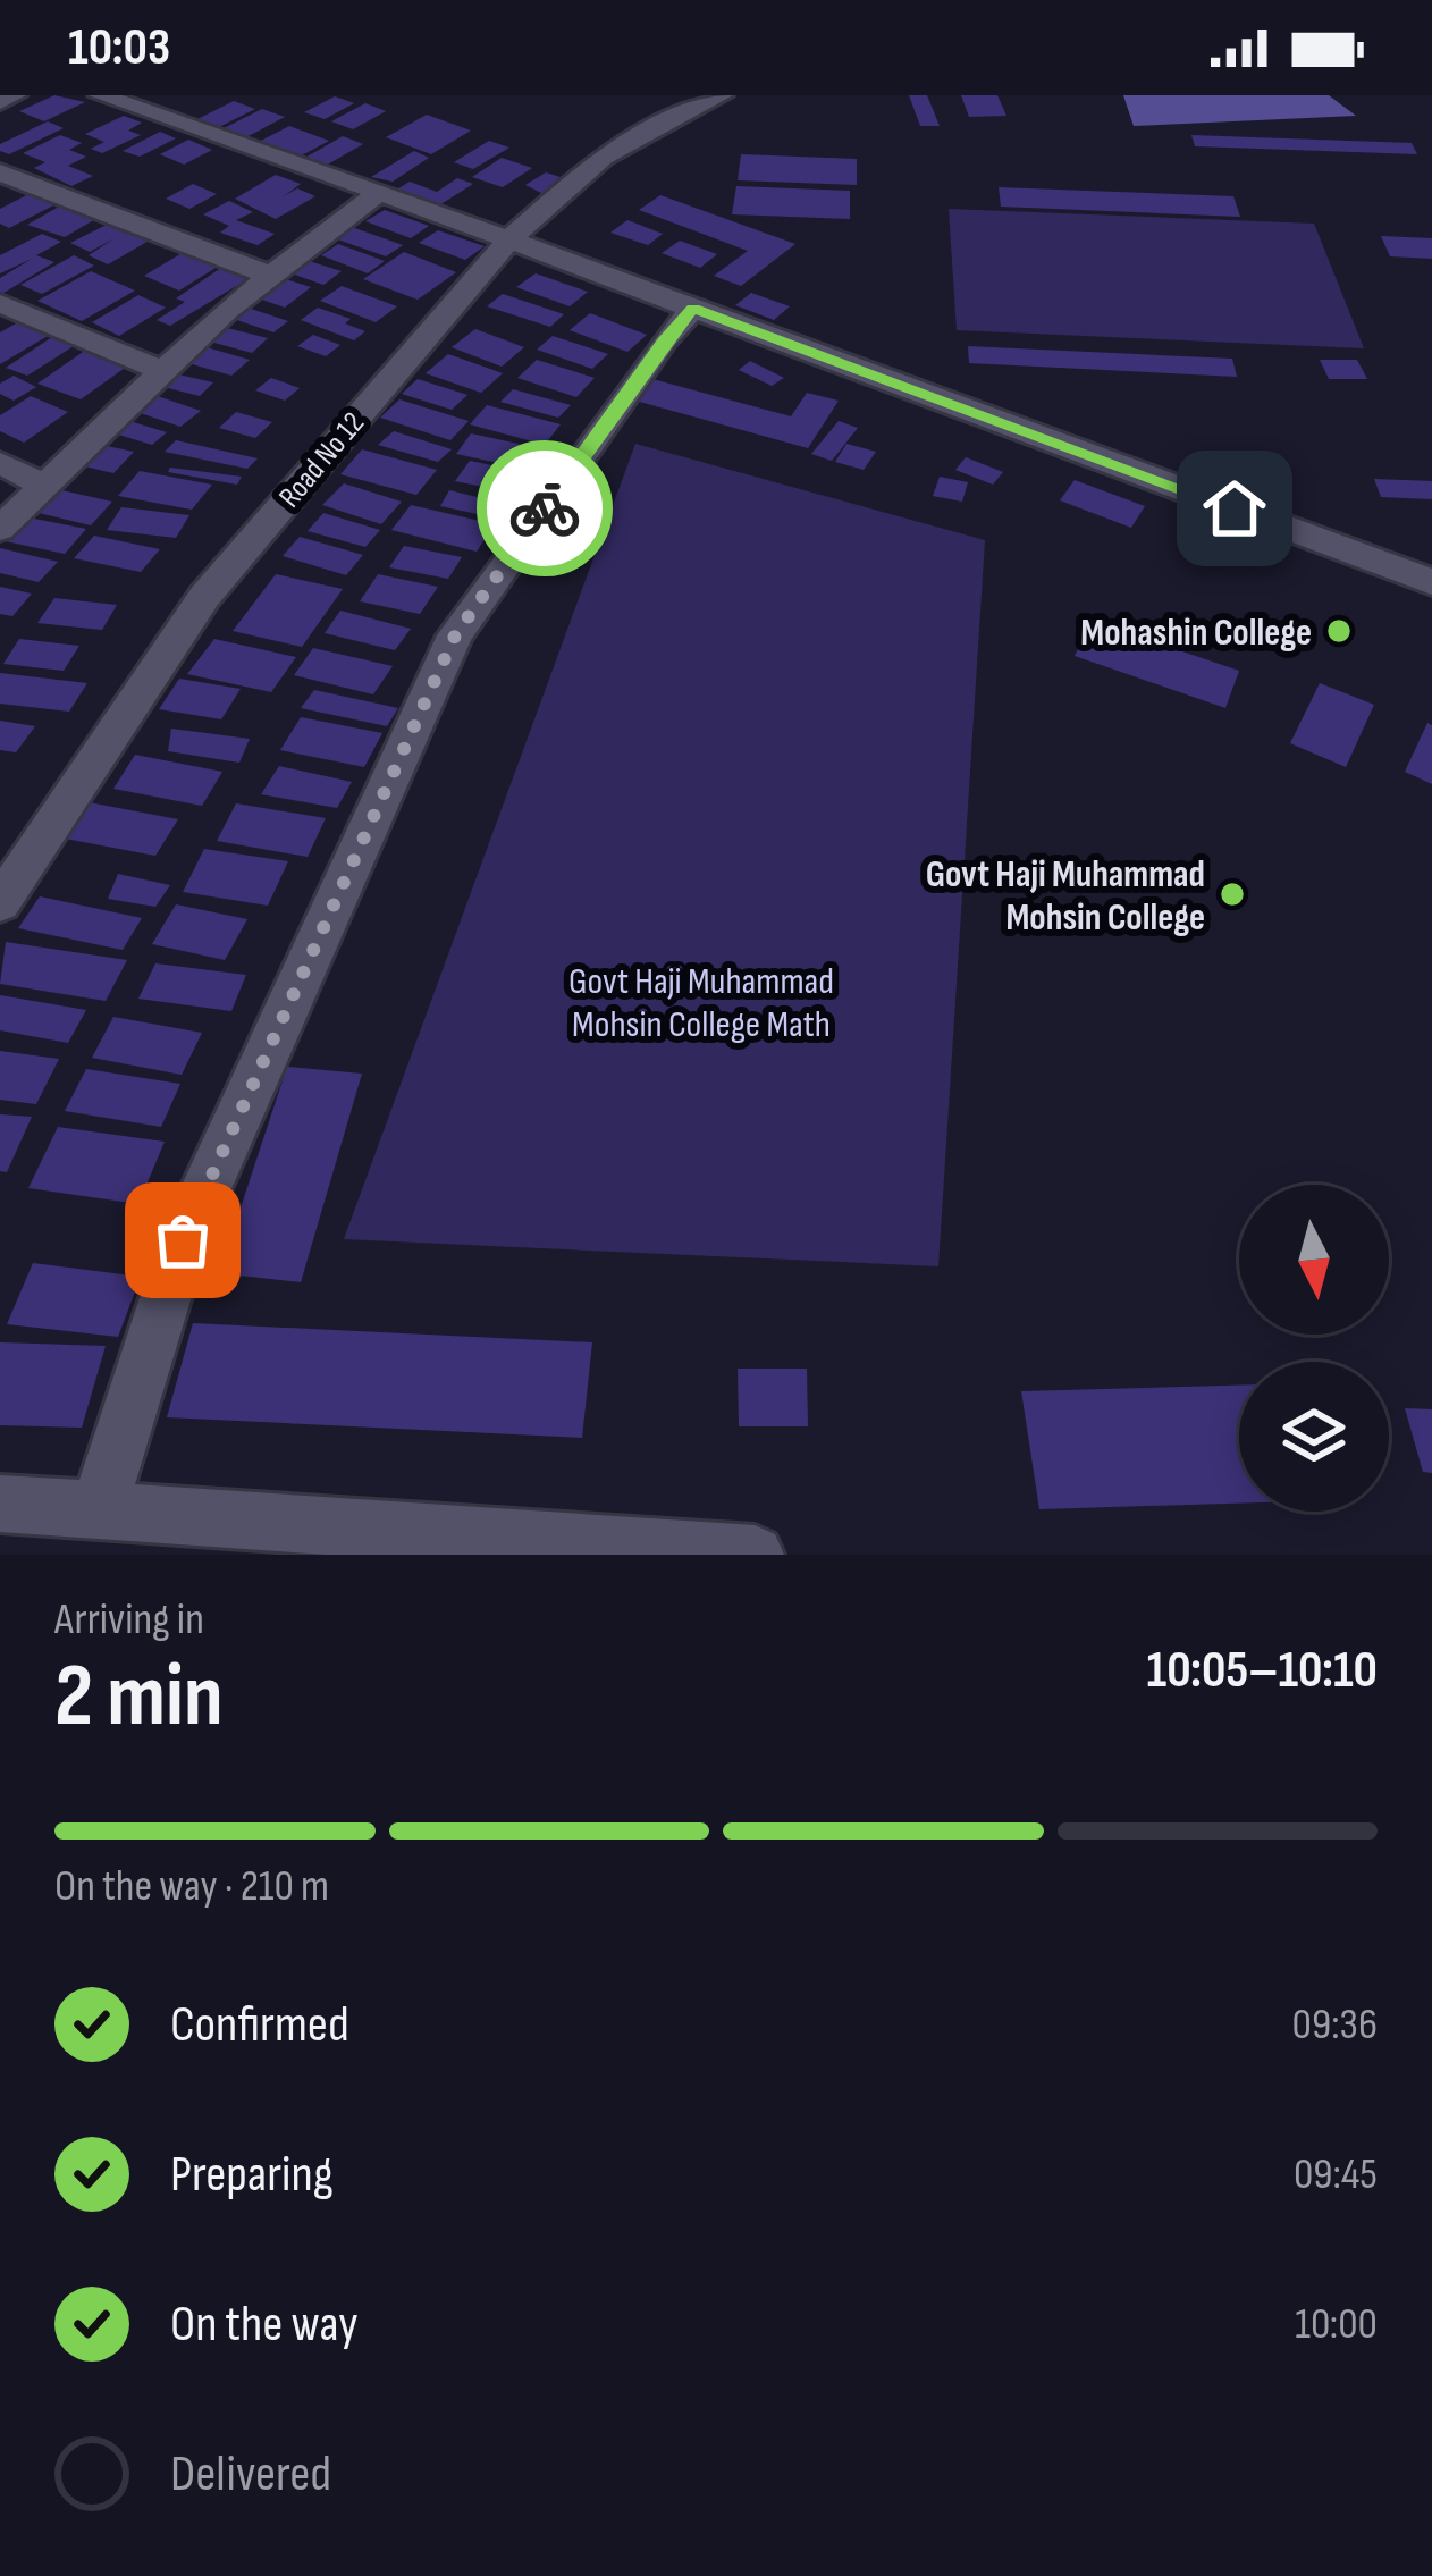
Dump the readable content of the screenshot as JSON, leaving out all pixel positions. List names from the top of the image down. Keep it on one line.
{"streets":{"street":["Road No 12"]},"parks":["Govt Haji Muhammad Mohsin College Math"],"places":["Mohashin College","Govt Haji Muhammad Mohsin College"],"north":"bottom","page":{"status":"10:03","heading":["2 min","Arriving in","10:05–10:10"],"bar":"On the way · 210 m","list":[["Confirmed","09:36"],["Preparing","09:45"],["On the way","10:00"],"Delivered"]}}
